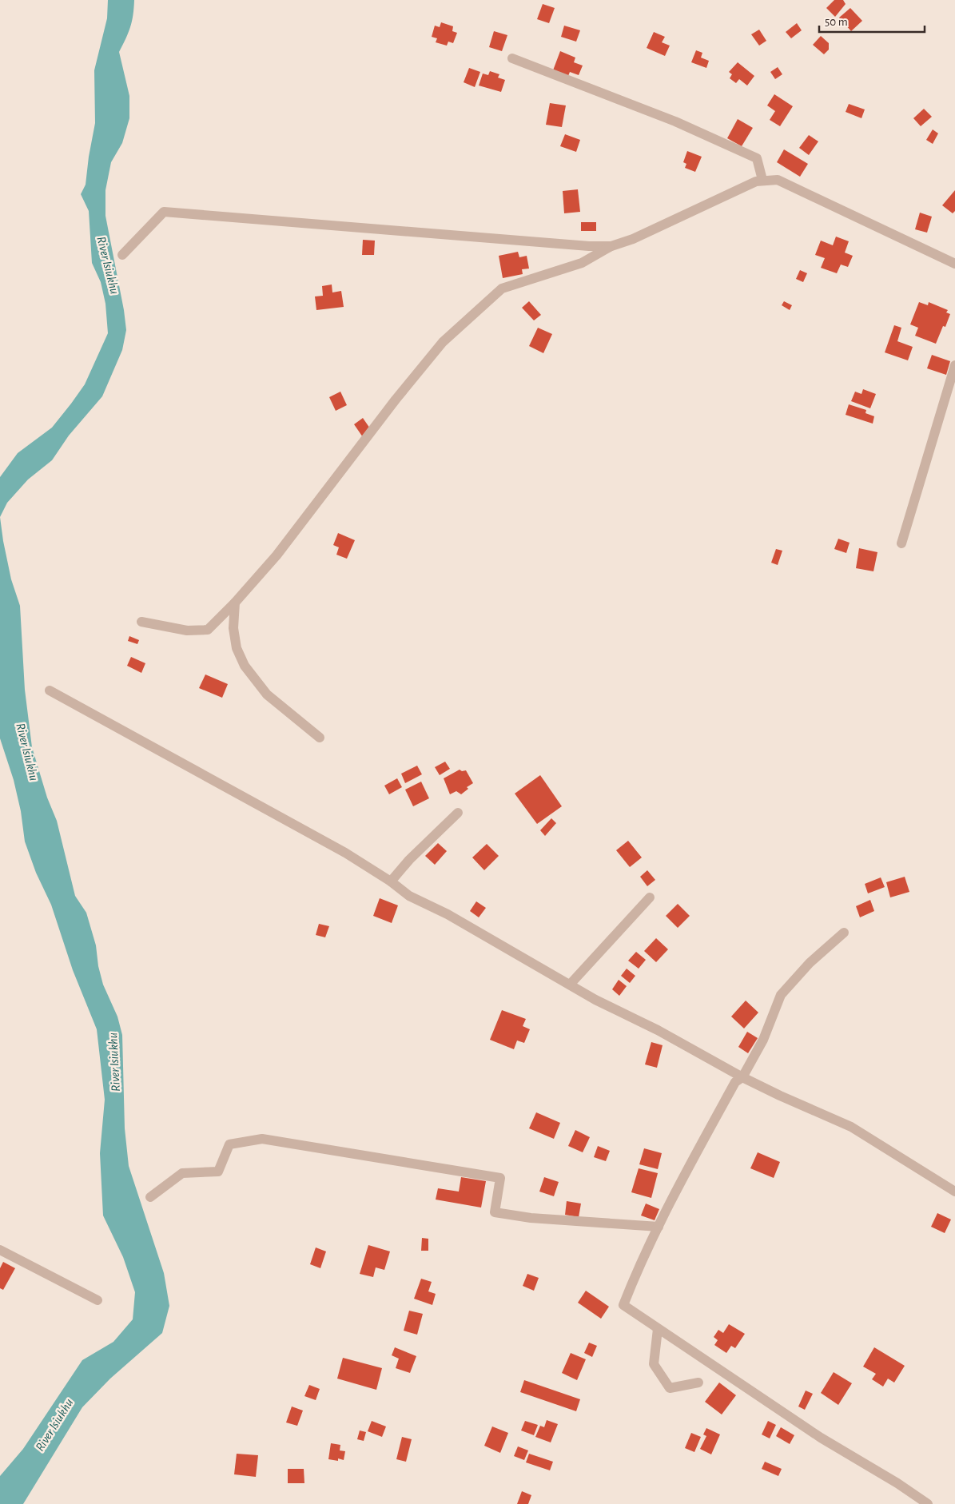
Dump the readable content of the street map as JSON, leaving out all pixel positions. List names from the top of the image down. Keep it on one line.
{"water":["River Isiukhu"],"scale_bar":"50 m"}
